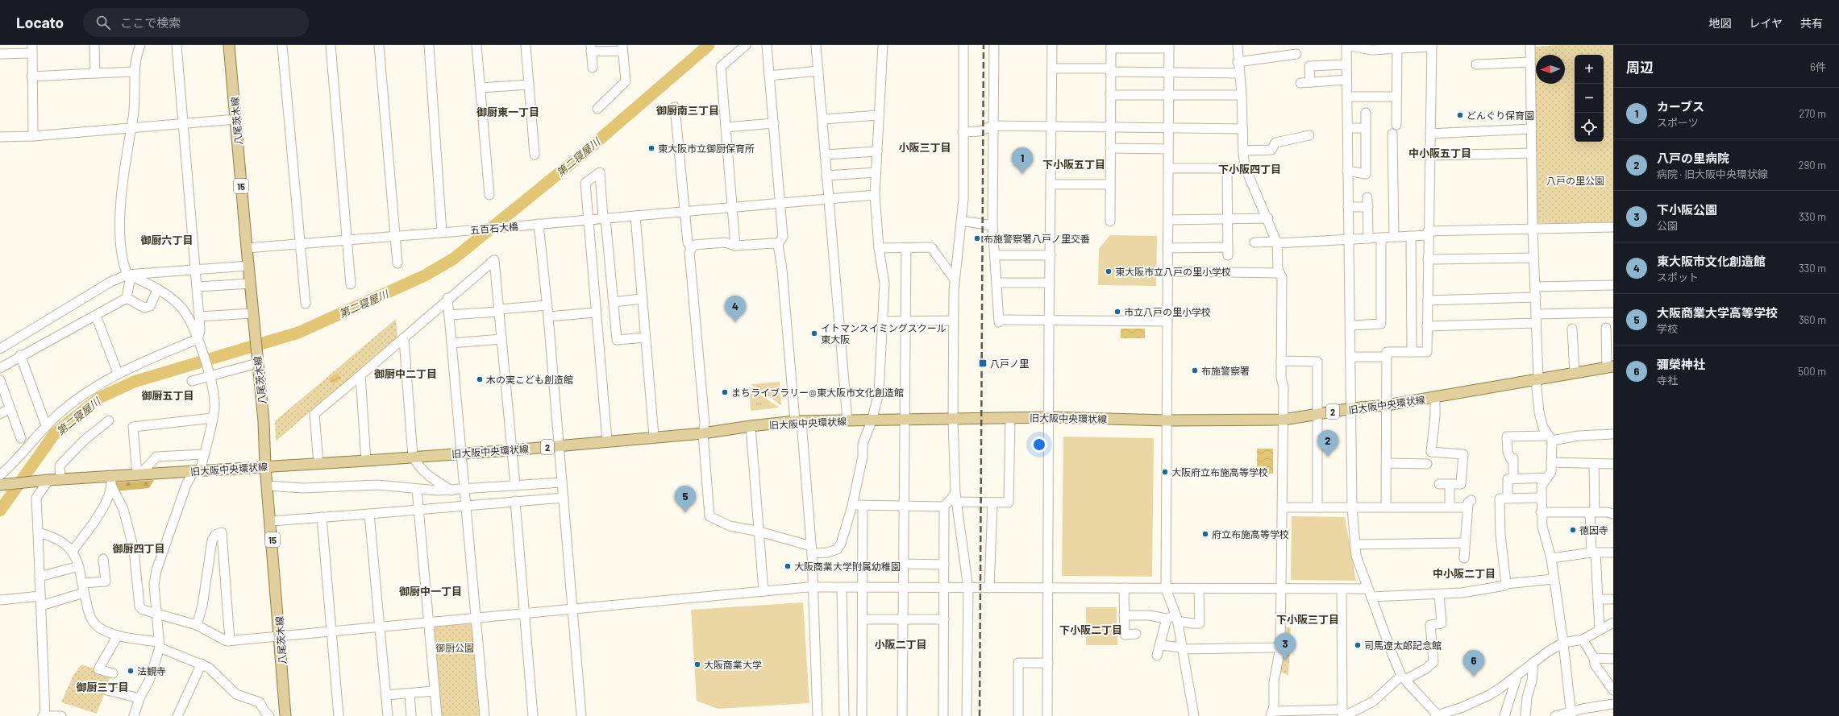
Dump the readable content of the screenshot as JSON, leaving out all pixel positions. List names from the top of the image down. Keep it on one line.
{"streets":{"main road":["八尾茨木線","15","旧大阪中央環状線","2"],"street":["五百石大橋"]},"crossings":[["八尾茨木線","五百石大橋"],["八尾茨木線","旧大阪中央環状線"]],"districts":["御厨南三丁目","御厨東一丁目","小阪三丁目","中小阪五丁目","下小阪五丁目","下小阪四丁目","御厨六丁目","御厨中二丁目","御厨五丁目","御厨四丁目","中小阪二丁目","御厨中一丁目","下小阪三丁目","下小阪二丁目","小阪二丁目","御厨三丁目"],"water":["第二寝屋川"],"parks":["八戸の里公園","御厨公園"],"places":{"other":["どんぐり保育園","東大阪市立御厨保育所","布施警察署八戸ノ里交番","東大阪市立八戸の里小学校","市立八戸の里小学校","イトマンスイミングスクール 東大阪","布施警察署","木の実こども創造館","まちライブラリー@東大阪市文化創造館","大阪府立布施高等学校","徳因寺","府立布施高等学校","大阪商業大学附属幼稚園","司馬遼太郎記念館","大阪商業大学","法観寺"],"transit":["八戸ノ里"]},"north":"left","page":{"header":"Locato","search":"ここで検索","nav":["地図","レイヤ","共有"],"heading":["周辺","6件"],"map_buttons":["+","−"],"list":[{"mark":"1","name":"カーブス","note":"スポーツ","value":"270 m"},{"mark":"2","name":"八戸の里病院","note":"病院 · 旧大阪中央環状線","value":"290 m"},{"mark":"3","name":"下小阪公園","note":"公園","value":"330 m"},{"mark":"4","name":"東大阪市文化創造館","note":"スポット","value":"330 m"},{"mark":"5","name":"大阪商業大学高等学校","note":"学校","value":"360 m"},{"mark":"6","name":"彌榮神社","note":"寺社","value":"500 m"}],"pins":["1","4","2","5","3","6"]}}
